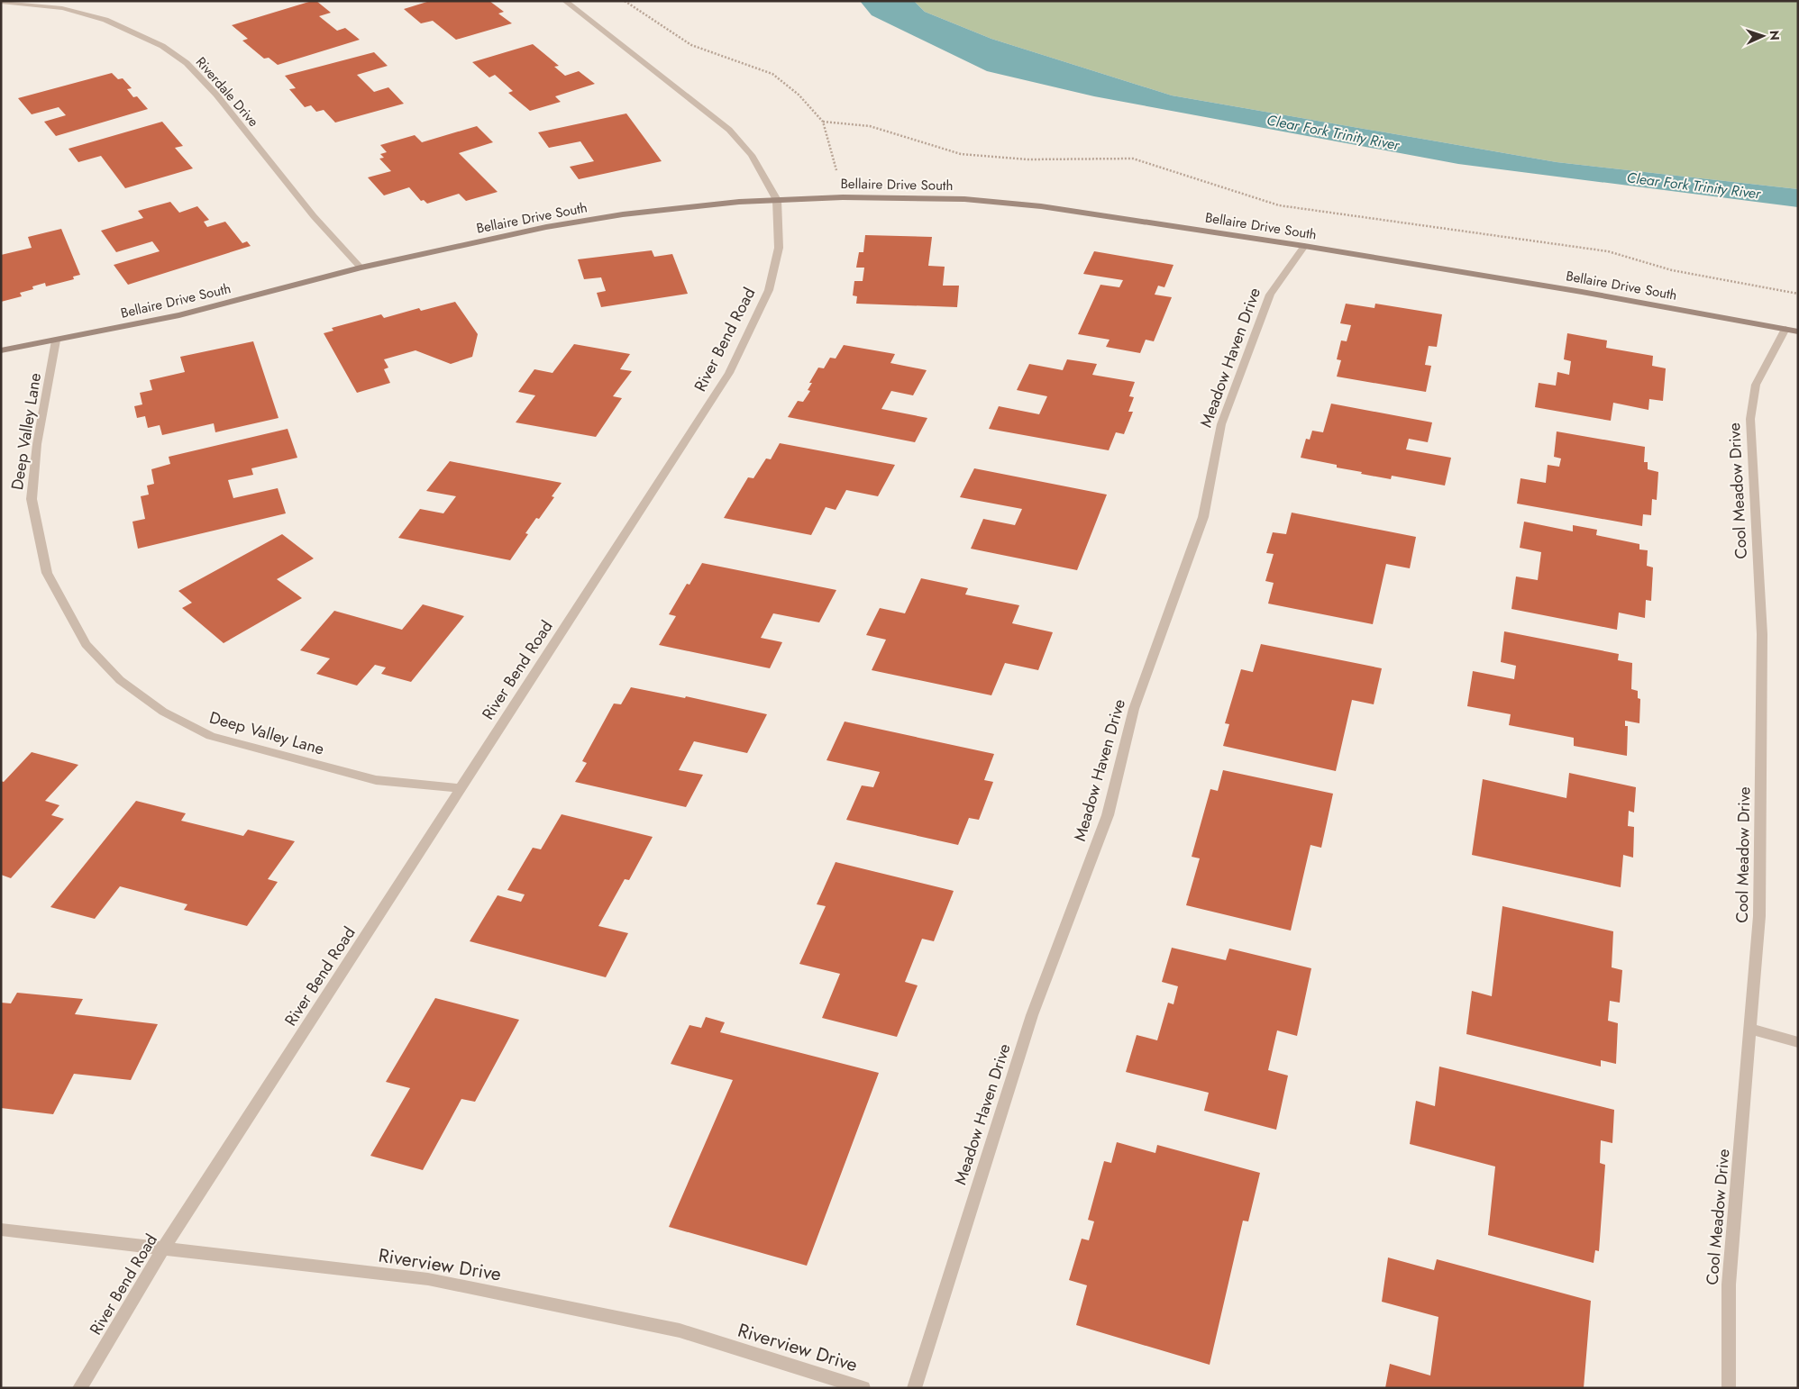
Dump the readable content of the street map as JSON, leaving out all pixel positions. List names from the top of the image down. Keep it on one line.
{"streets":{"street":["Riverdale Drive","Bellaire Drive South","River Bend Road","Meadow Haven Drive","Deep Valley Lane","Cool Meadow Drive","Riverview Drive"]},"crossings":[["Riverdale Drive","Bellaire Drive South"],["Bellaire Drive South","River Bend Road"],["Bellaire Drive South","Meadow Haven Drive"],["Bellaire Drive South","Deep Valley Lane"],["Bellaire Drive South","Cool Meadow Drive"],["River Bend Road","Deep Valley Lane"],["River Bend Road","Riverview Drive"]],"water":["Clear Fork Trinity River"],"north":"right"}
